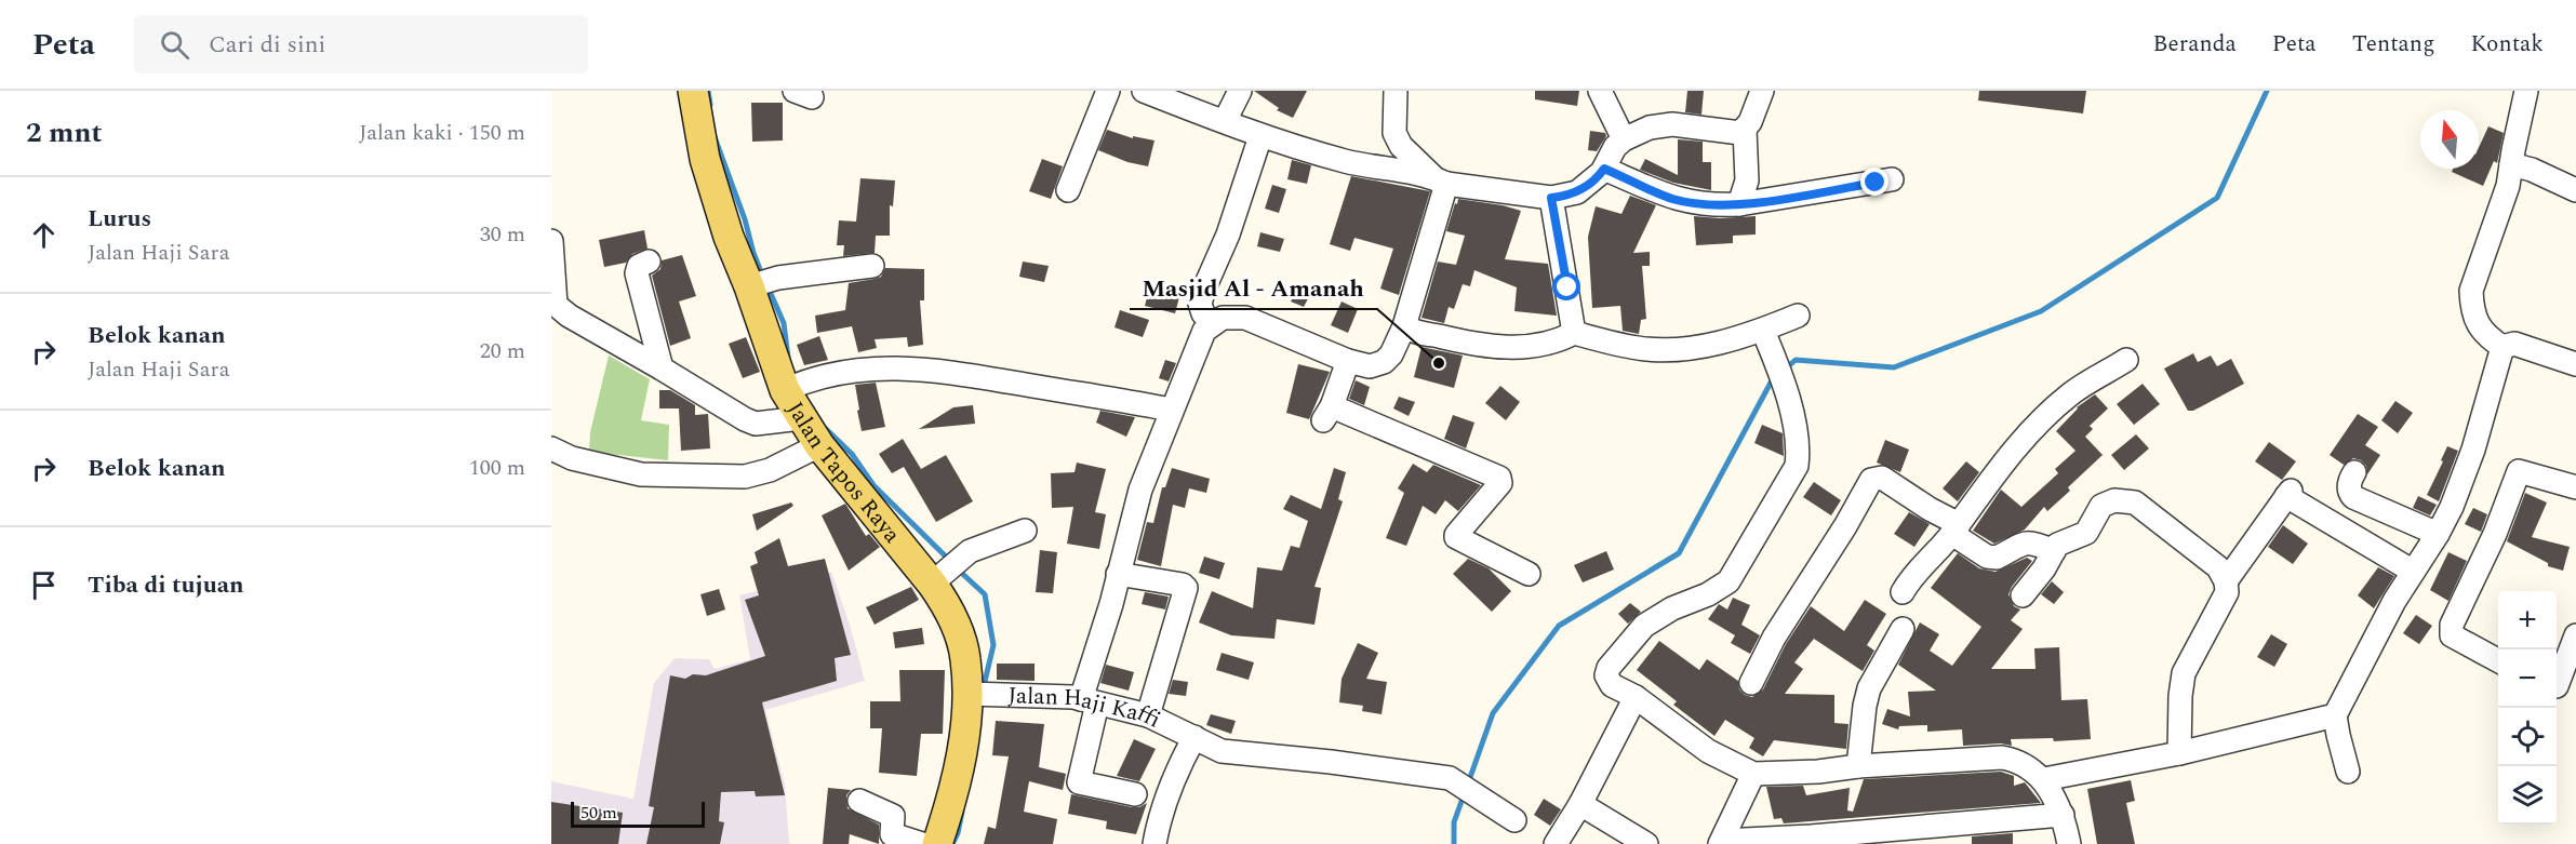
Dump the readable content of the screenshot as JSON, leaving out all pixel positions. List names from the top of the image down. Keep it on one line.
{"streets":{"main road":["Jalan Tapos Raya"],"street":["Jalan Haji Kaffi"]},"crossings":[["Jalan Tapos Raya","Jalan Haji Kaffi"]],"places":["Masjid Al - Amanah"],"scale_bar":"50 m","north":"top","page":{"header":"Peta","search":"Cari di sini","nav":["Beranda","Peta","Tentang","Kontak"],"heading":["2 mnt","Jalan kaki · 150 m"],"list":[["Lurus","Jalan Haji Sara","30 m"],["Belok kanan","Jalan Haji Sara","20 m"],["Belok kanan","100 m"],"Tiba di tujuan"],"map_buttons":["+","−"],"scale":"50 m"}}
